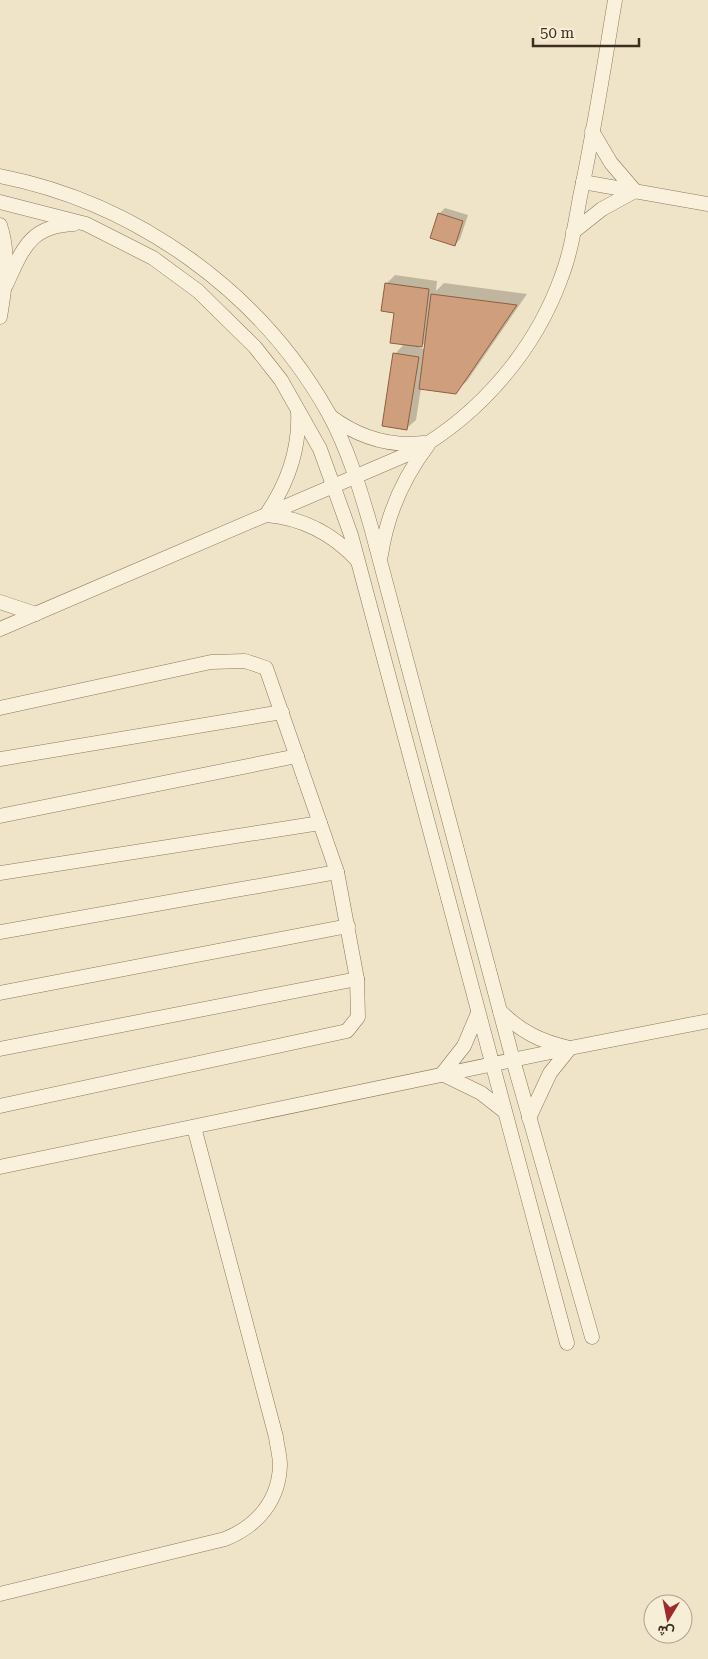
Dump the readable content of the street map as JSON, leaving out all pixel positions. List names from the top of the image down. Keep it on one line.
{"scale_bar":"50 m","north":"bottom"}
